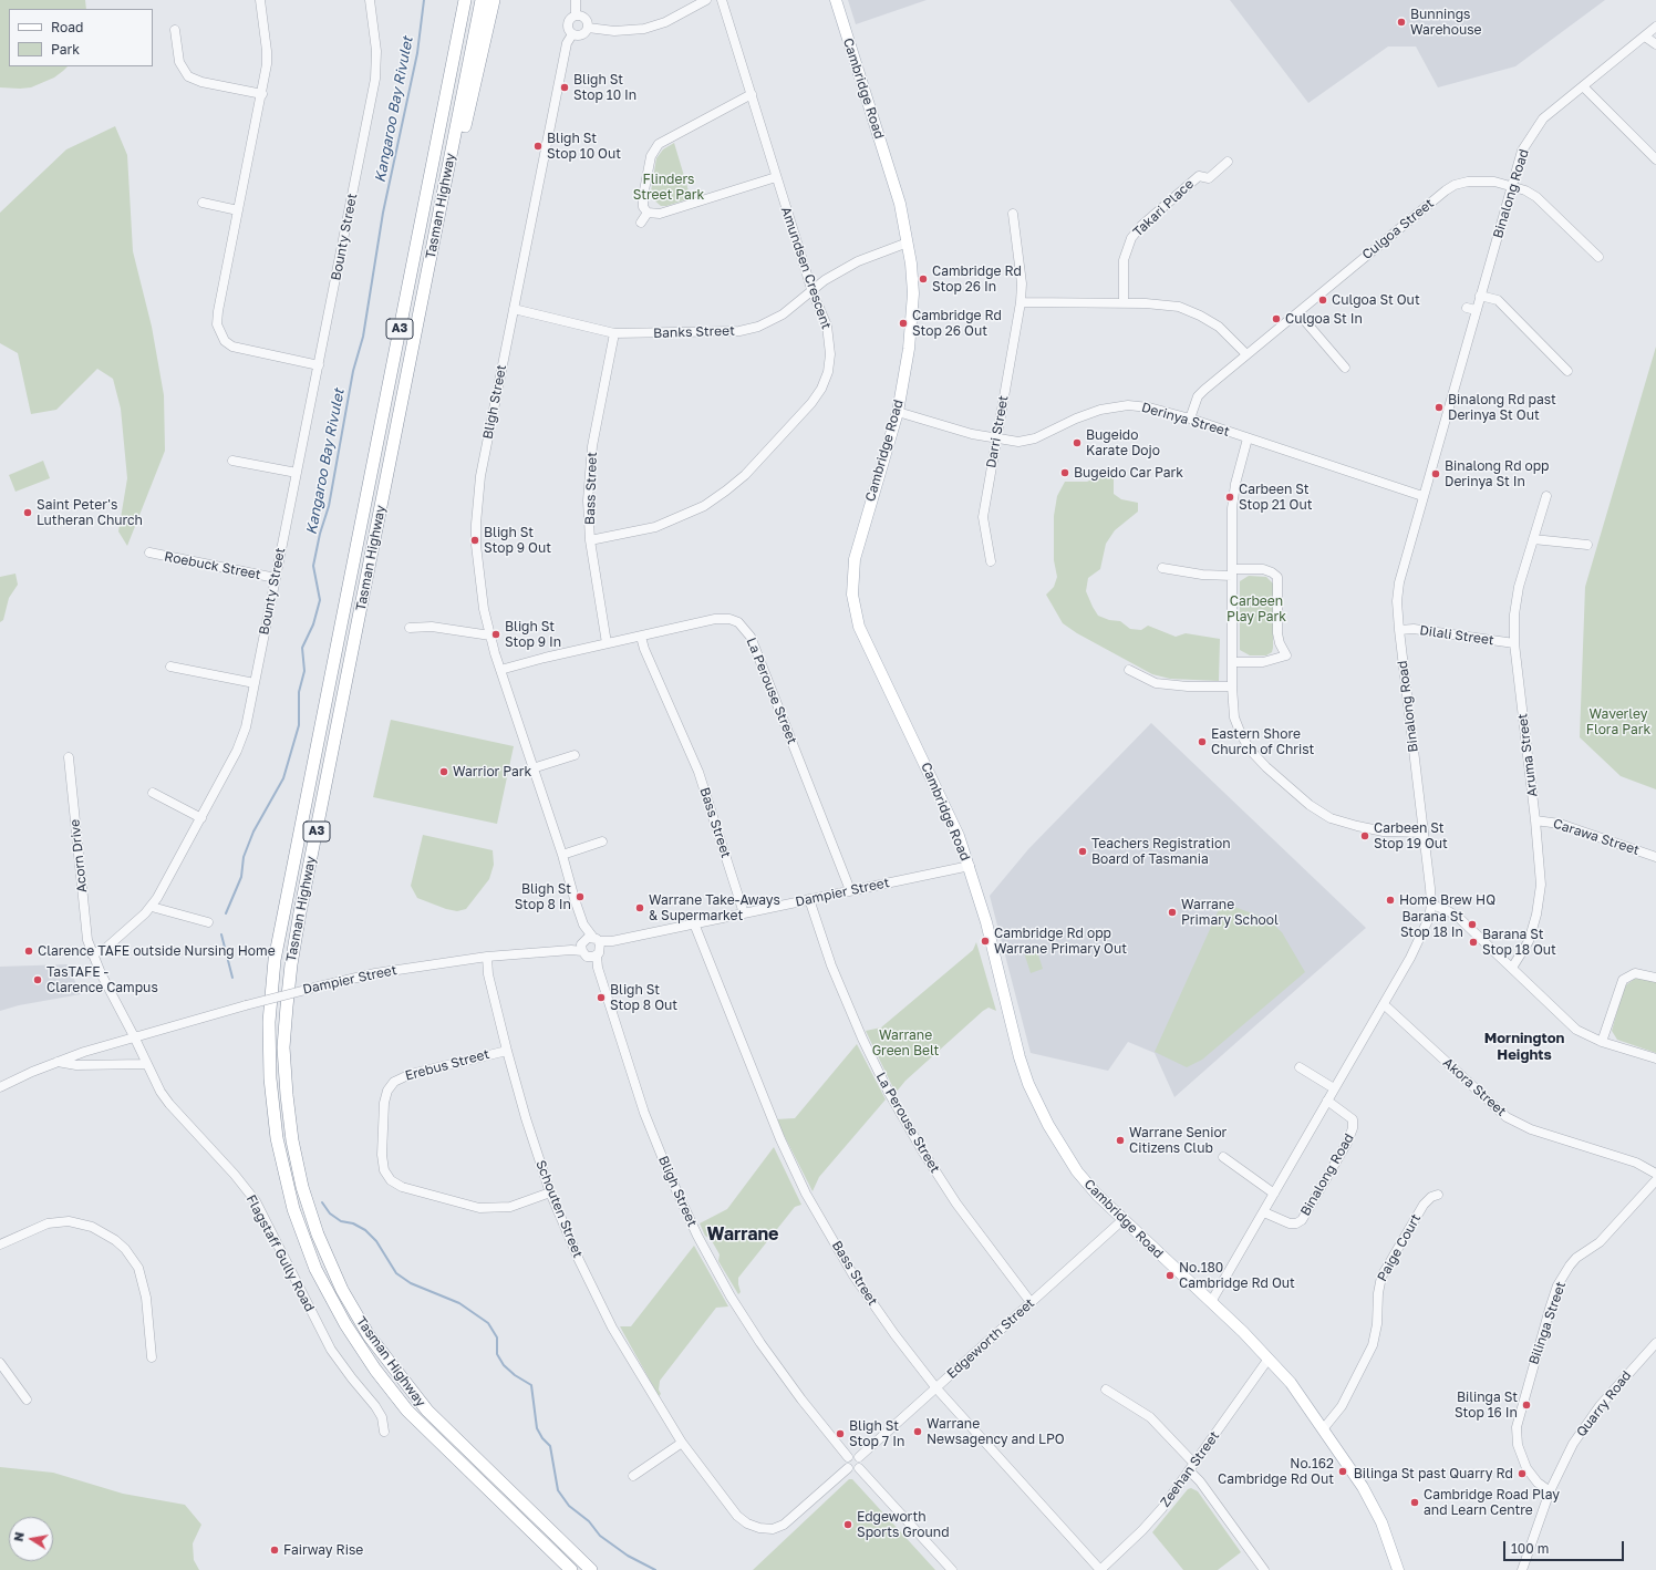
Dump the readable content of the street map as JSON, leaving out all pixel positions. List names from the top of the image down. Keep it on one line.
{"streets":{"highway":["Tasman Highway","A3"],"main road":["Cambridge Road"],"street":["Binalong Road","Takari Place","Culgoa Street","Bounty Street","Amundsen Crescent","Banks Street","Bligh Street","Derinya Street","Darri Street","Bass Street","Roebuck Street","Dilali Street","La Perouse Street","Aruma Street","Carawa Street","Acorn Drive","Dampier Street","Erebus Street","Akora Street","Schouten Street","Paige Court","Flagstaff Gully Road","Bilinga Street","Edgeworth Street","Quarry Road","Zeehan Street"]},"crossings":[["Cambridge Road","Binalong Road"],["Cambridge Road","Banks Street"],["Cambridge Road","Derinya Street"],["Cambridge Road","Dampier Street"],["Cambridge Road","Paige Court"],["Cambridge Road","Edgeworth Street"],["Cambridge Road","Zeehan Street"],["Binalong Road","Culgoa Street"],["Binalong Road","Derinya Street"],["Binalong Road","Dilali Street"],["Binalong Road","Akora Street"],["Culgoa Street","Derinya Street"],["Bounty Street","Roebuck Street"],["Bounty Street","Acorn Drive"],["Amundsen Crescent","Banks Street"],["Amundsen Crescent","Bass Street"],["Banks Street","Bligh Street"],["Banks Street","Bass Street"],["Bligh Street","La Perouse Street"],["Bligh Street","Dampier Street"],["Bligh Street","Schouten Street"],["Bligh Street","Edgeworth Street"],["Derinya Street","Darri Street"],["Bass Street","La Perouse Street"],["Bass Street","Dampier Street"],["Bass Street","Edgeworth Street"],["Bass Street","Zeehan Street"],["Dilali Street","Aruma Street"],["La Perouse Street","Dampier Street"],["La Perouse Street","Edgeworth Street"],["Aruma Street","Carawa Street"],["Dampier Street","Schouten Street"],["Dampier Street","Flagstaff Gully Road"],["Erebus Street","Schouten Street"],["Schouten Street","Edgeworth Street"],["Bilinga Street","Quarry Road"]],"districts":["Mornington Heights","Warrane"],"water":["Kangaroo Bay Rivulet"],"parks":["Flinders Street Park","Carbeen Play Park","Waverley Flora Park","Warrane Green Belt"],"places":["Bunnings Warehouse","Bligh St Stop 10 In","Bligh St Stop 10 Out","Cambridge Rd Stop 26 In","Culgoa St Out","Culgoa St In","Cambridge Rd Stop 26 Out","Binalong Rd past Derinya St Out","Bugeido Karate Dojo","Bugeido Car Park","Binalong Rd opp Derinya St In","Carbeen St Stop 21 Out","Saint Peter's Lutheran Church","Bligh St Stop 9 Out","Bligh St Stop 9 In","Eastern Shore Church of Christ","Warrior Park","Carbeen St Stop 19 Out","Teachers Registration Board of Tasmania","Bligh St Stop 8 In","Home Brew HQ","Warrane Take-Aways & Supermarket","Warrane Primary School","Barana St Stop 18 In","Cambridge Rd opp Warrane Primary Out","Barana St Stop 18 Out","Clarence TAFE outside Nursing Home","TasTAFE - Clarence Campus","Bligh St Stop 8 Out","Warrane Senior Citizens Club","No.180 Cambridge Rd Out","Bilinga St Stop 16 In","Warrane Newsagency and LPO","Bligh St Stop 7 In","No.162 Cambridge Rd Out","Bilinga St past Quarry Rd","Cambridge Road Play and Learn Centre","Edgeworth Sports Ground","Fairway Rise"],"legend":["Road","Park"],"scale_bar":"100 m","north":"left"}
